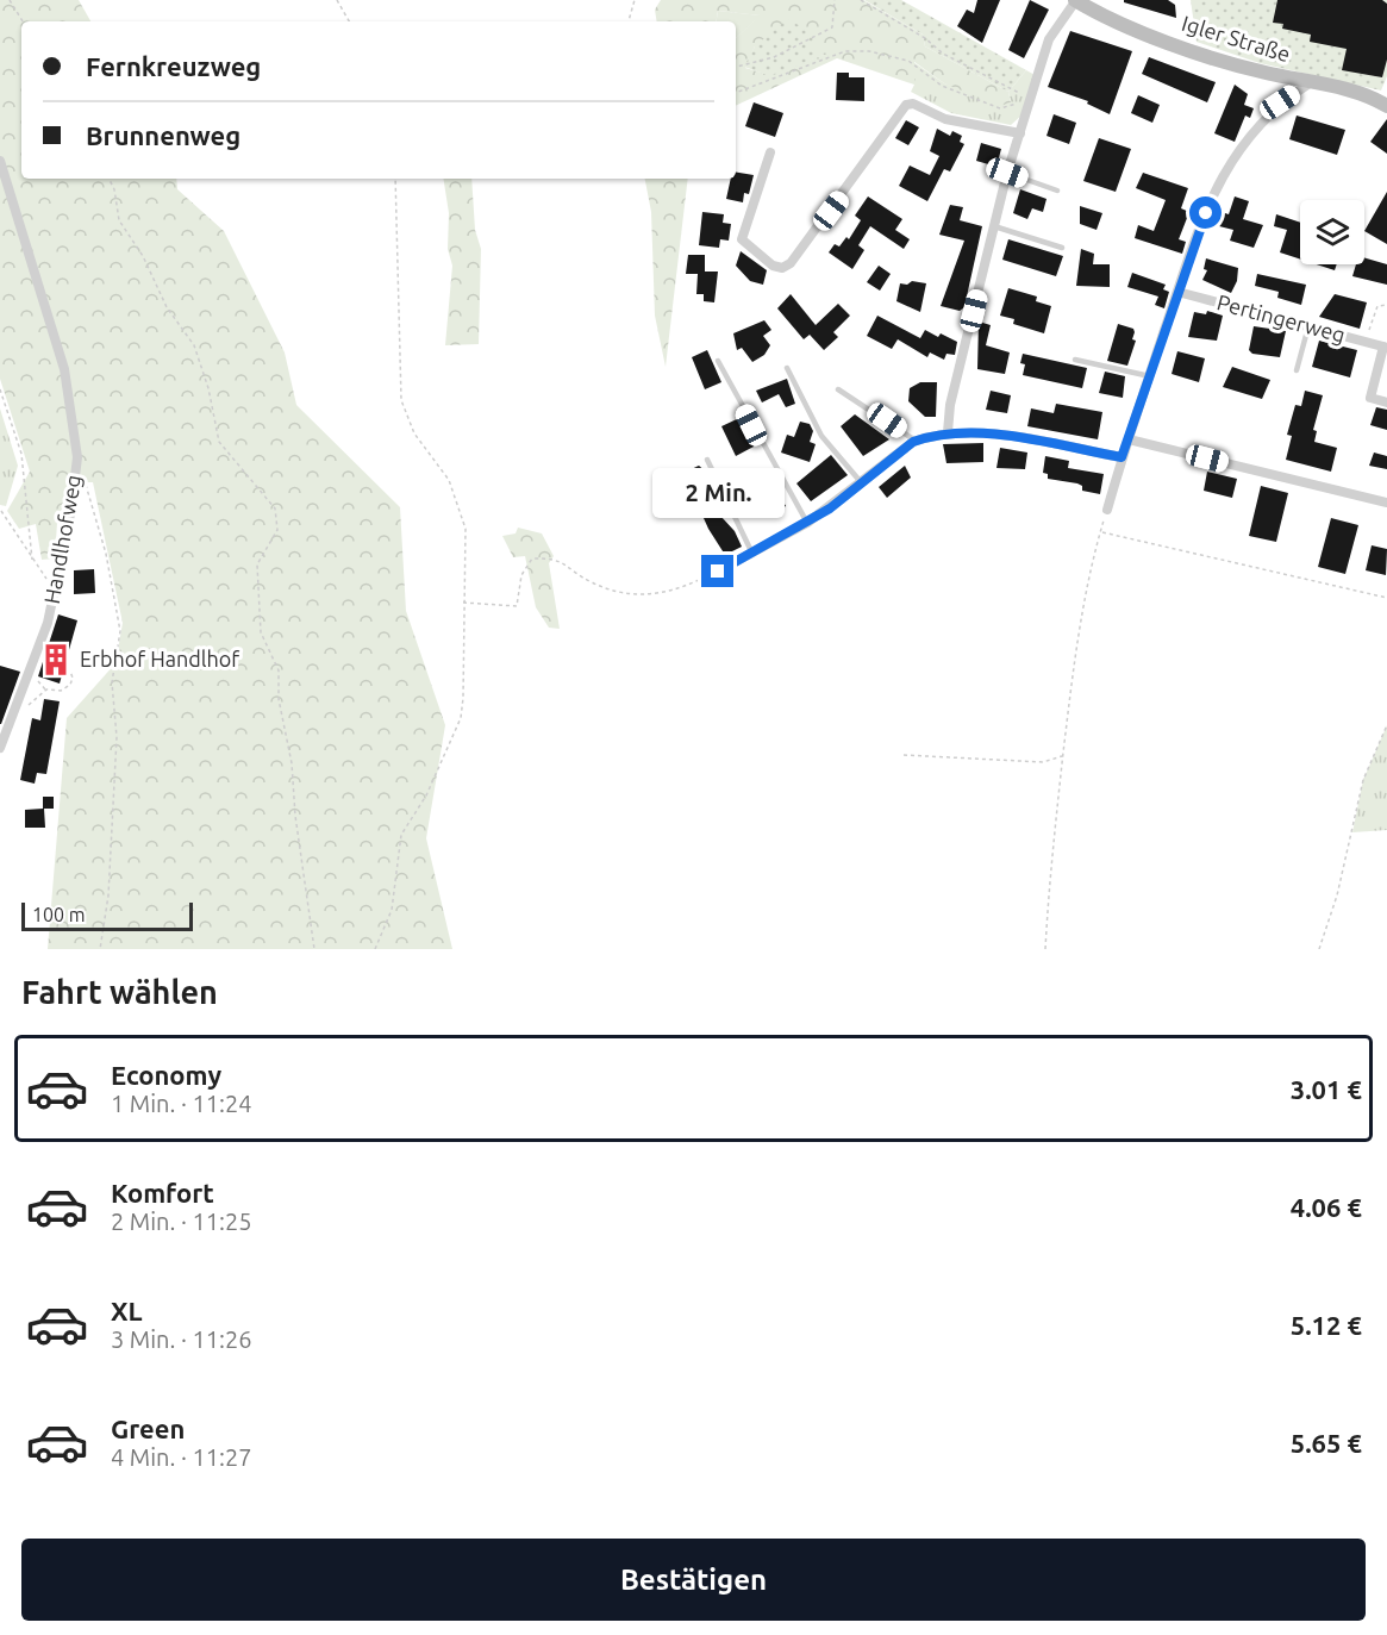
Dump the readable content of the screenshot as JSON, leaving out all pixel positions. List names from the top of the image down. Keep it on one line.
{"streets":{"main road":["Igler Straße"],"street":["Pertingerweg","Handlhofweg"]},"places":{"building":["Erbhof Handlhof"]},"scale_bar":"100 m","page":{"banner":["Fernkreuzweg","Brunnenweg"],"bubble":"2 Min.","scale":"100 m","heading":"Fahrt wählen","list":[{"name":"Economy","note":"1 Min. · 11:24","value":"3.01 €"},{"name":"Komfort","note":"2 Min. · 11:25","value":"4.06 €"},{"name":"XL","note":"3 Min. · 11:26","value":"5.12 €"},{"name":"Green","note":"4 Min. · 11:27","value":"5.65 €"}],"buttons":"Bestätigen"}}
